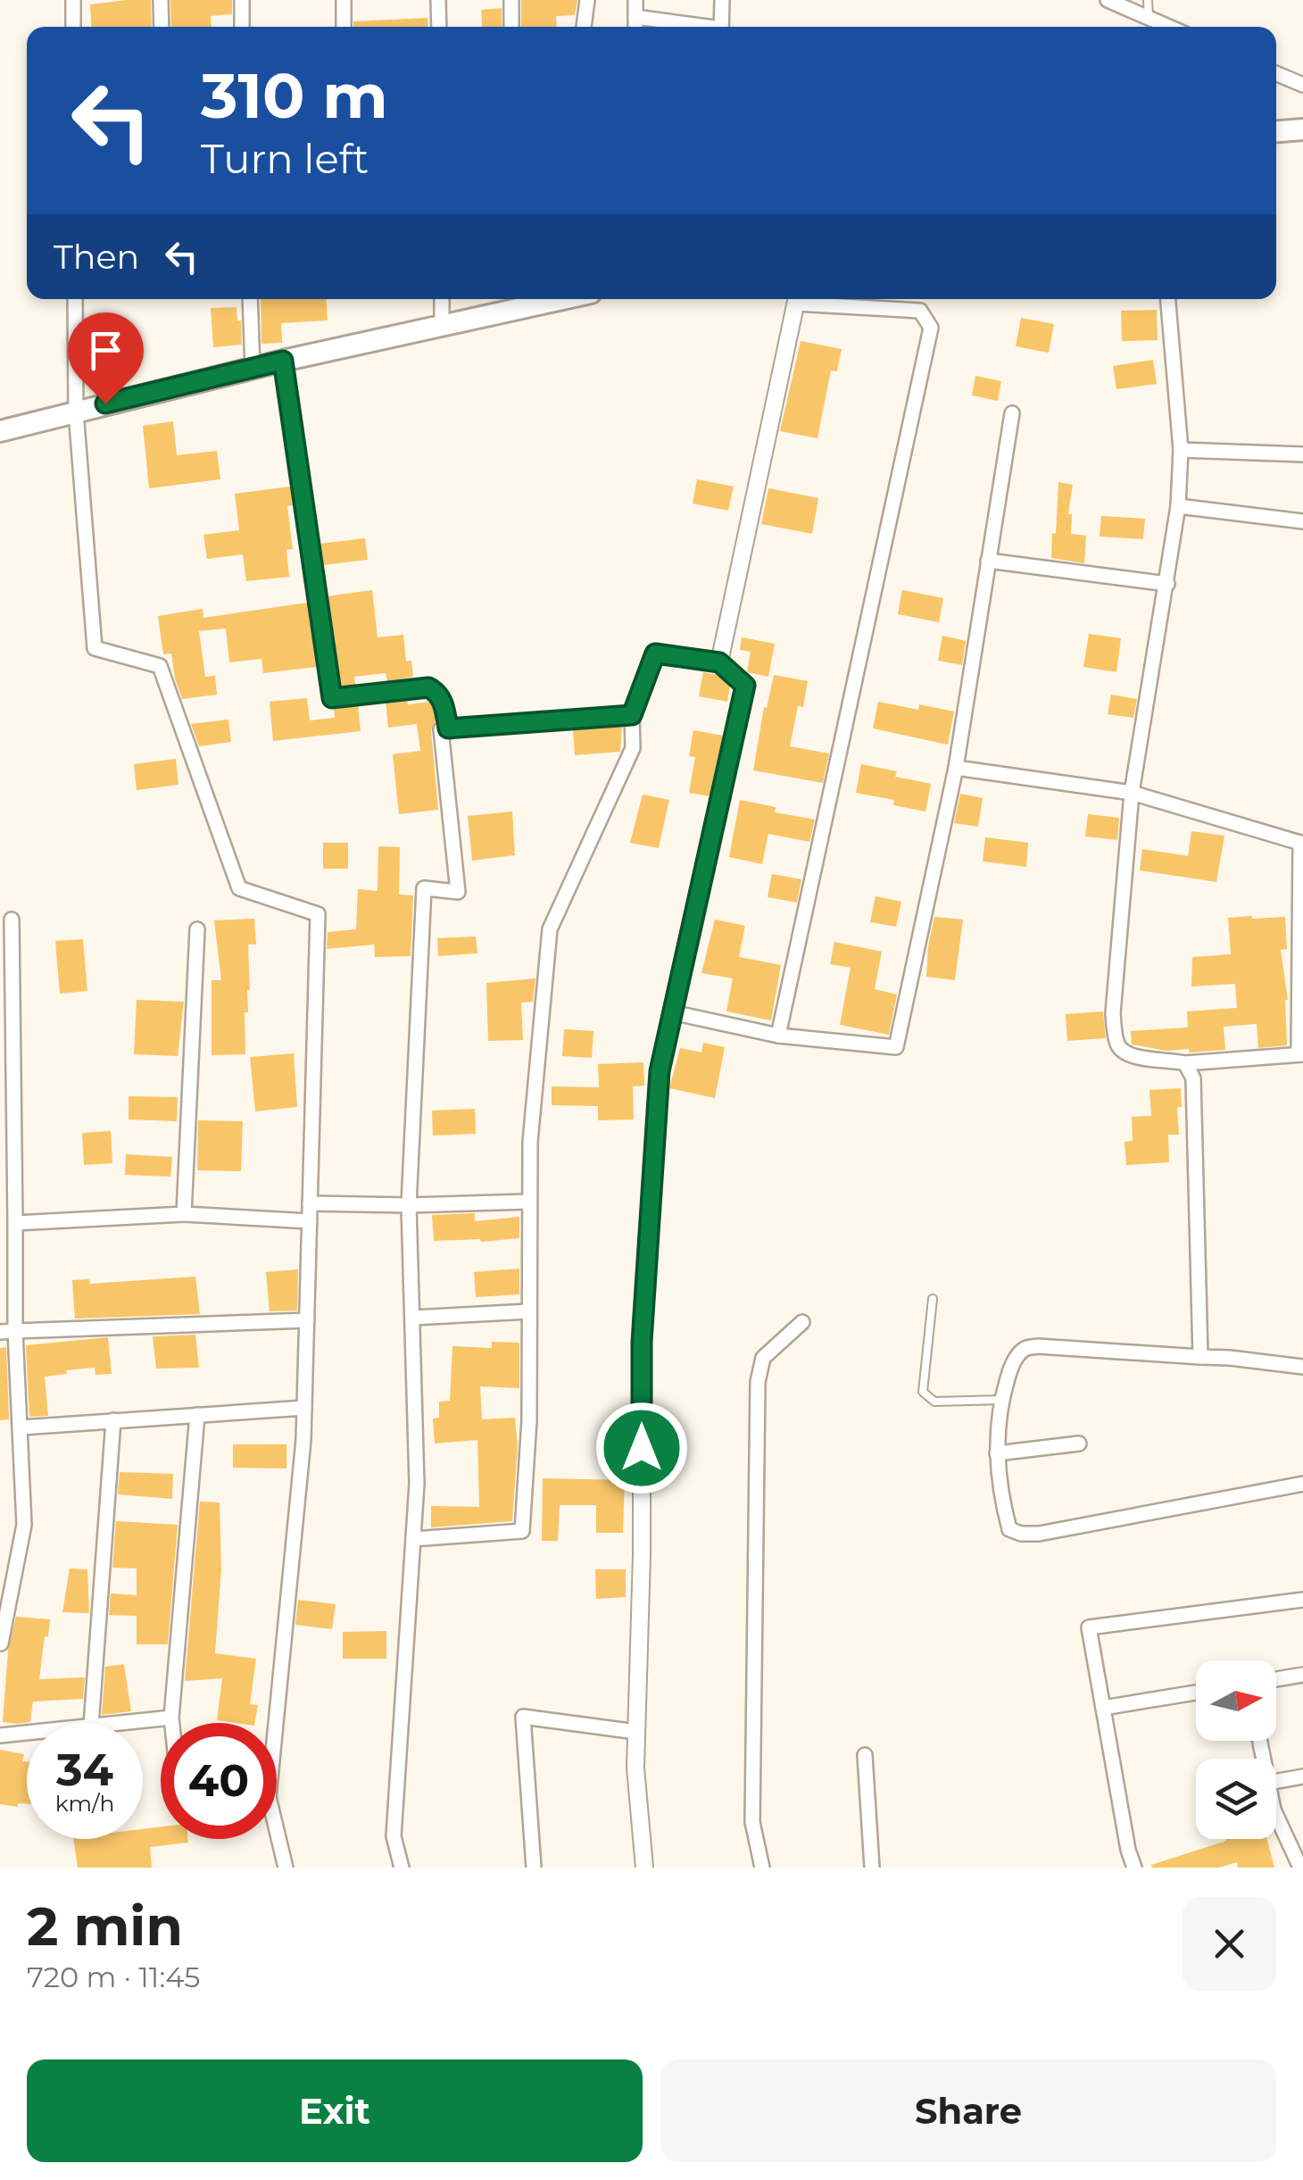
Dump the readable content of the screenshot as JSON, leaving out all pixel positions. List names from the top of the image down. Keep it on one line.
{"north":"right","page":{"turn":["310 m","Turn left"],"then":"Then","speed":"34 km/h","limit":"40","heading":["2 min","720 m · 11:45"],"buttons":["Exit","Share"]}}
